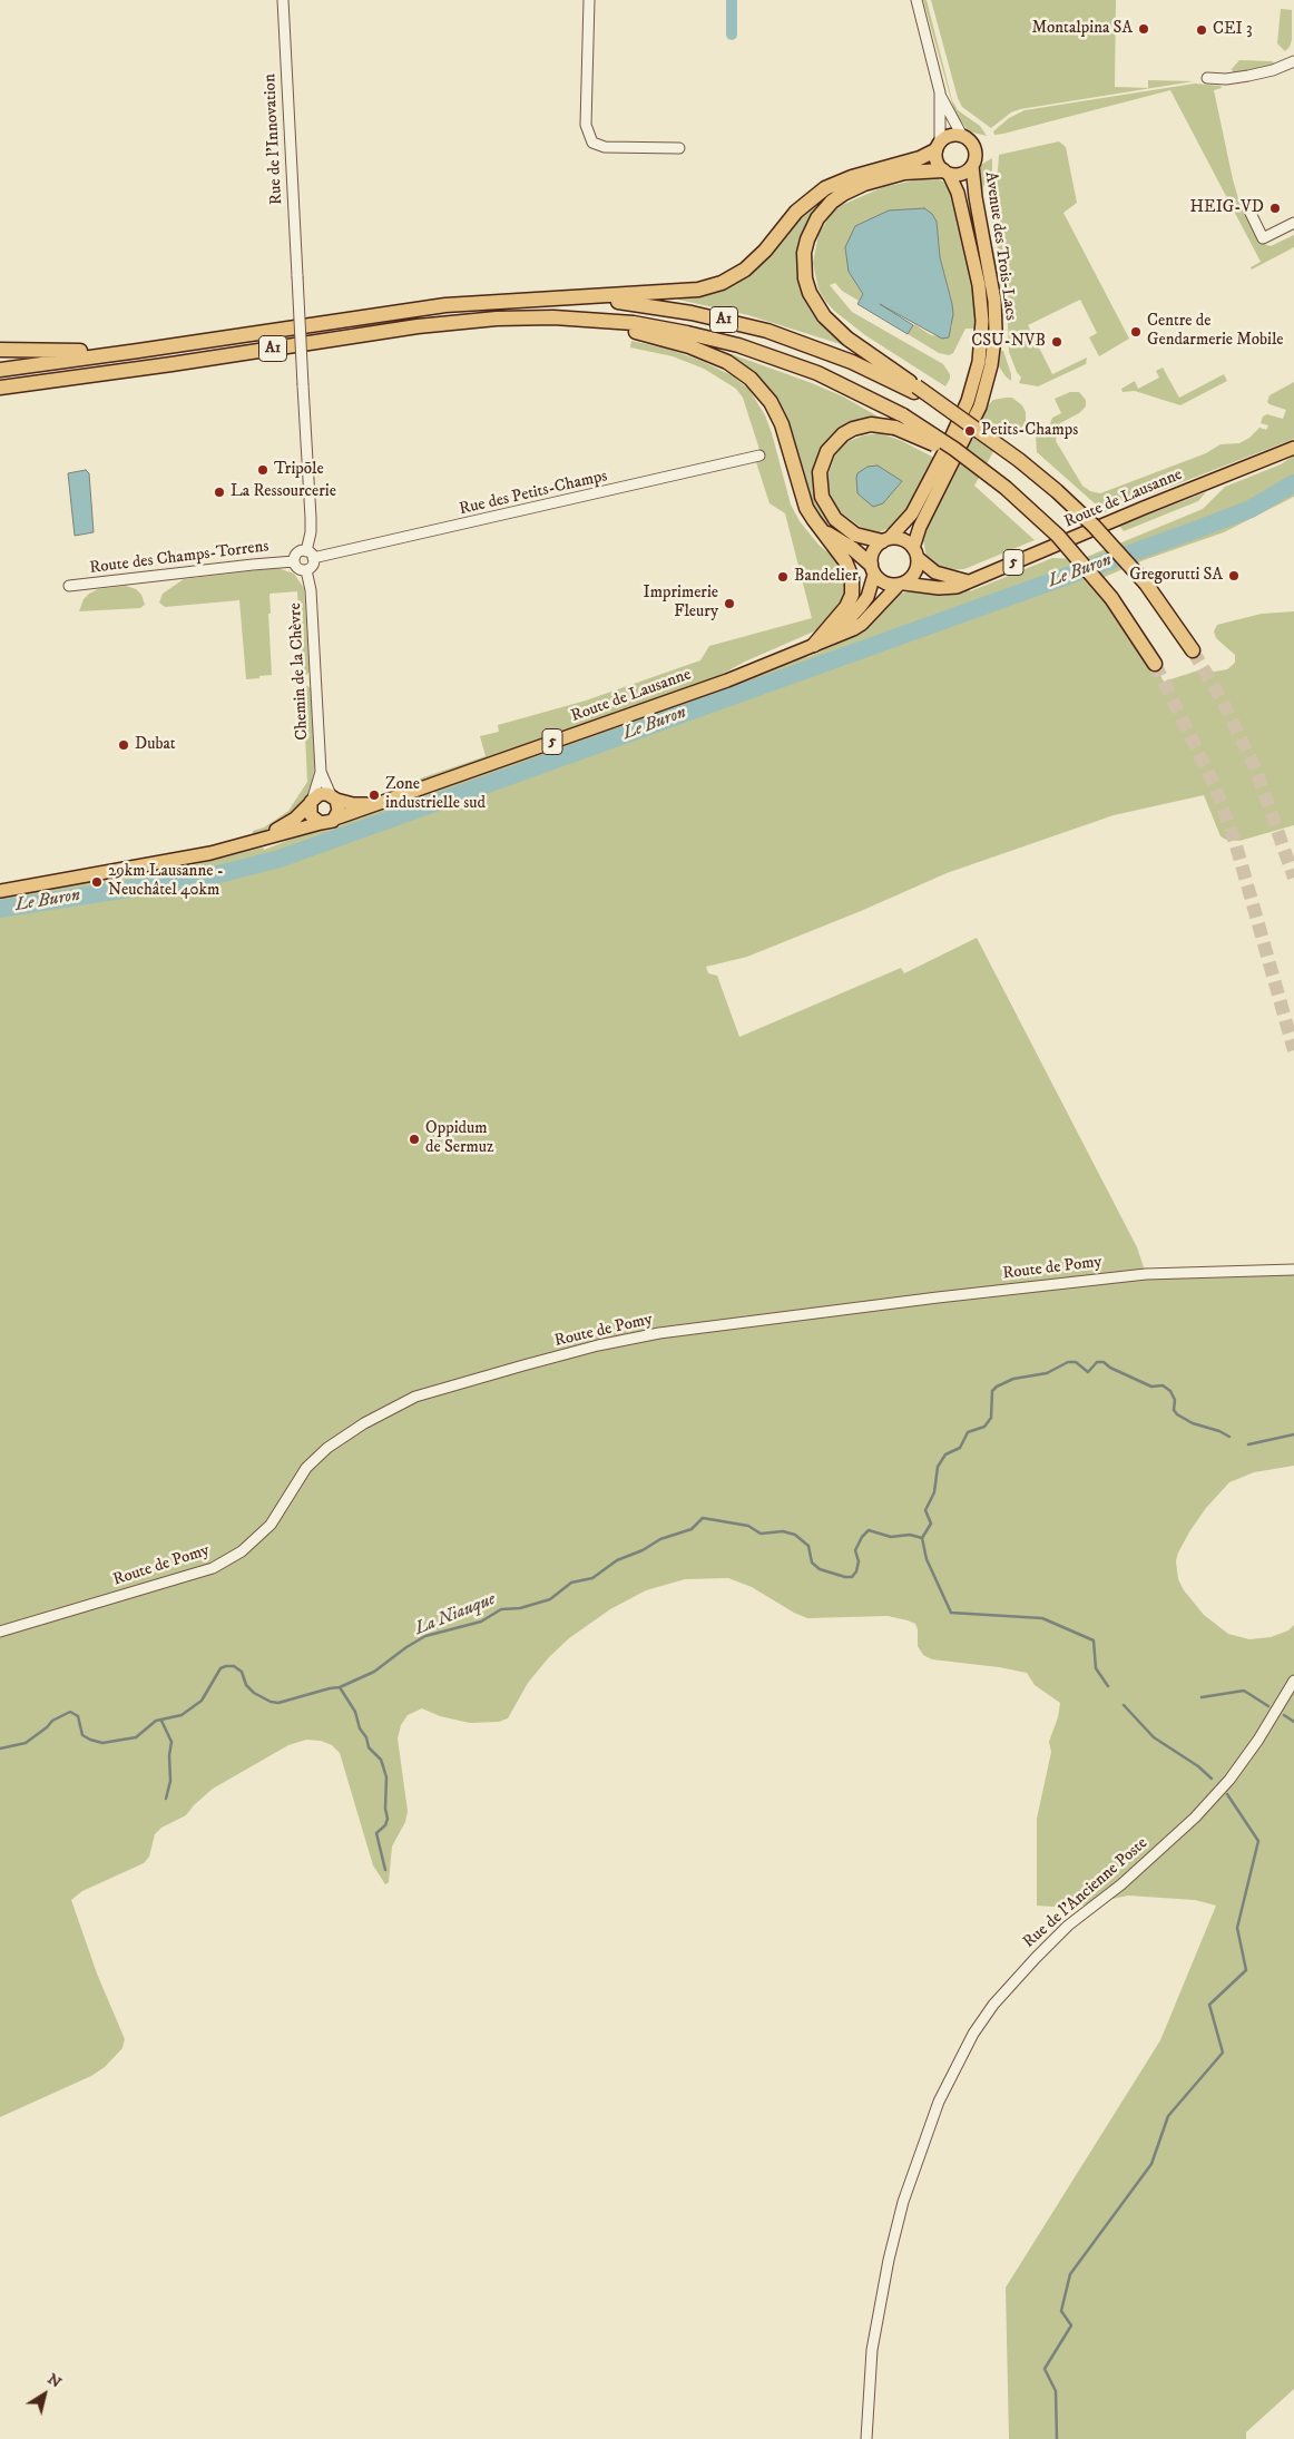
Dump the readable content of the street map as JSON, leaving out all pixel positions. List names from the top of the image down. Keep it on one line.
{"streets":{"highway":["A1"],"main road":["Avenue des Trois-Lacs","Route de Lausanne","5"],"street":["Rue de l'Innovation","Rue des Petits-Champs","Route des Champs-Torrens","Chemin de la Chèvre","Route de Pomy","Rue de l'Ancienne Poste"]},"crossings":[["Rue de l'Innovation","Rue des Petits-Champs"],["Rue de l'Innovation","Route des Champs-Torrens"],["Rue de l'Innovation","Chemin de la Chèvre"],["Avenue des Trois-Lacs","Route de Lausanne"],["Rue des Petits-Champs","Route des Champs-Torrens"],["Rue des Petits-Champs","Chemin de la Chèvre"],["Route de Lausanne","Chemin de la Chèvre"],["Route des Champs-Torrens","Chemin de la Chèvre"]],"water":["Le Buron","La Niauque"],"places":["Montalpina SA","CEI 3","HEIG-VD","Centre de Gendarmerie Mobile","CSU-NVB","Petits-Champs","Tripōle","La Ressourcerie","Gregorutti SA","Bandelier","Imprimerie Fleury","Dubat","Zone industrielle sud","29km Lausanne - Neuchâtel 40km","Oppidum de Sermuz"],"north":"top right"}
